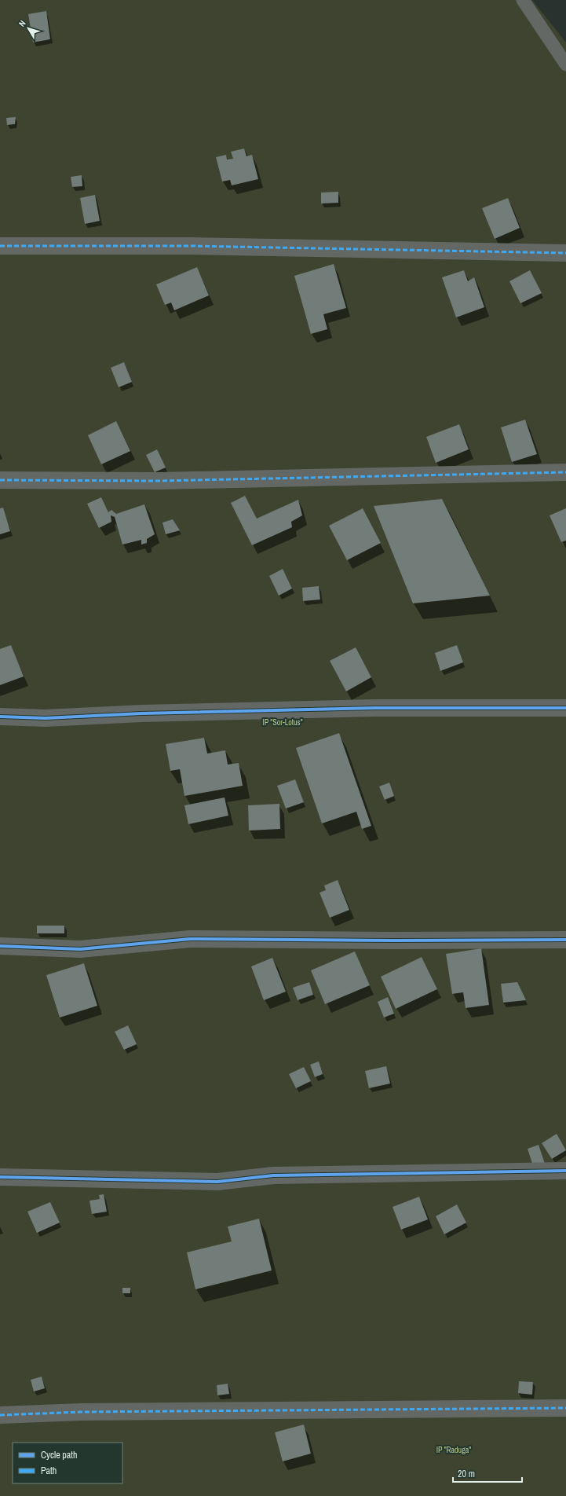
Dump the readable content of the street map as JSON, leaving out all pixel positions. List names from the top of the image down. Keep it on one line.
{"parks":["IP \"Sor-Lotus\"","IP \"Raduga\""],"legend":["Cycle path","Path"],"scale_bar":"20 m","north":"top left"}
